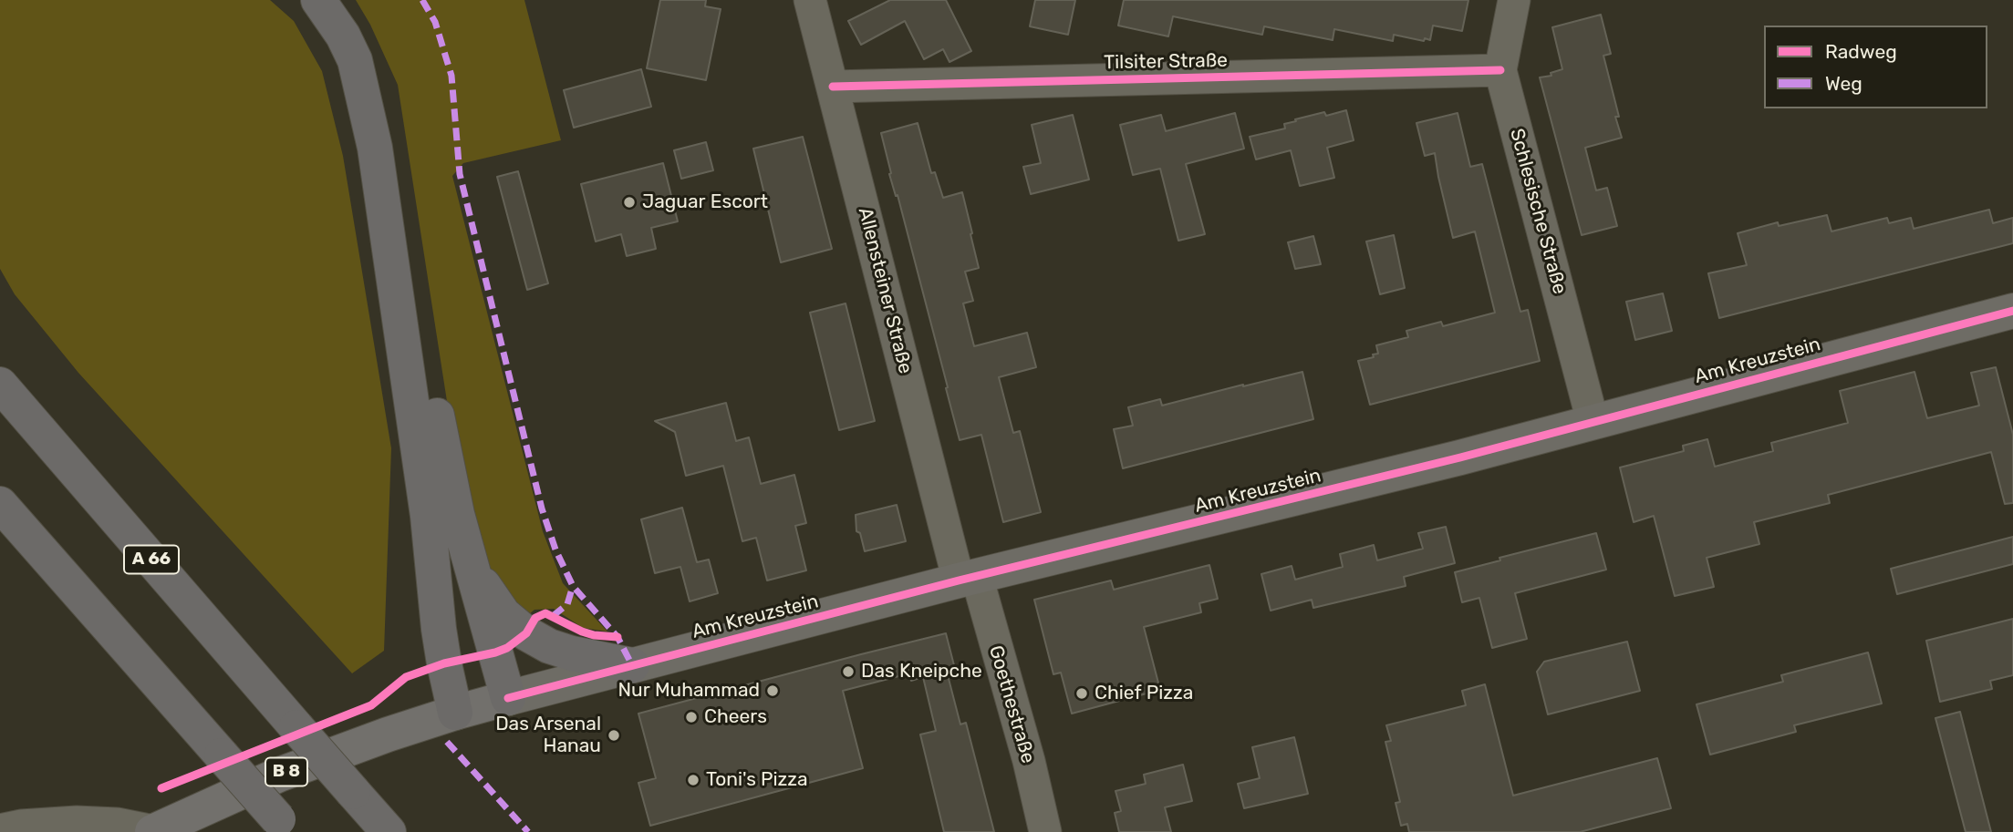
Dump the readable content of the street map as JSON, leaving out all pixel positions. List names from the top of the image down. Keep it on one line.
{"streets":{"highway":["A 66"],"main road":["Am Kreuzstein","B 8"],"street":["Tilsiter Straße","Schlesische Straße","Allensteiner Straße","Goethestraße"]},"crossings":[["Tilsiter Straße","Schlesische Straße"],["Tilsiter Straße","Allensteiner Straße"],["Schlesische Straße","Am Kreuzstein"],["Allensteiner Straße","Am Kreuzstein"],["Allensteiner Straße","Goethestraße"],["Am Kreuzstein","Goethestraße"]],"places":["Jaguar Escort","Das Kneipche","Nur Muhammad","Chief Pizza","Cheers","Das Arsenal Hanau","Toni's Pizza"],"legend":["Radweg","Weg"]}
